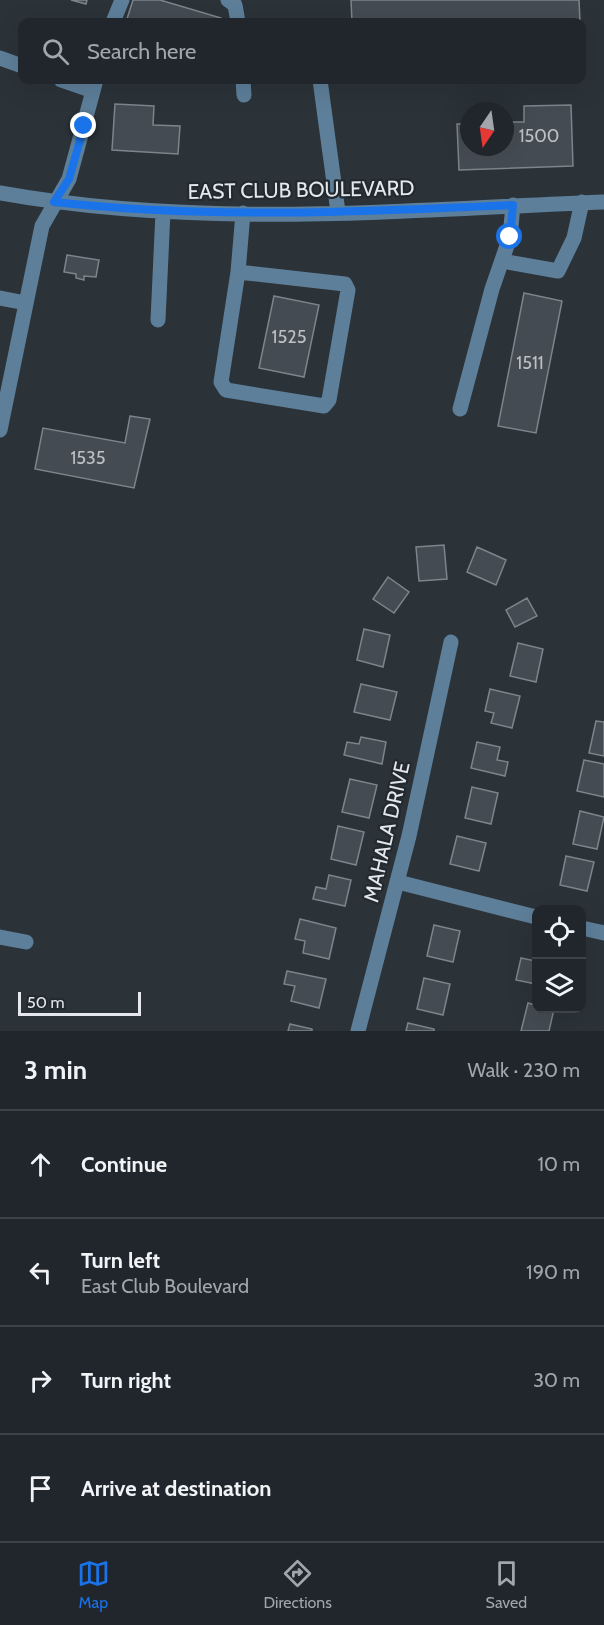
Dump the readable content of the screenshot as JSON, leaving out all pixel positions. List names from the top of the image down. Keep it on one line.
{"streets":{"street":["EAST CLUB BOULEVARD","MAHALA DRIVE"]},"house_numbers":["1500","1525","1511","1535"],"scale_bar":"50 m","north":"bottom","page":{"search":"Search here","scale":"50 m","heading":["3 min","Walk · 230 m"],"list":[["Continue","10 m"],["Turn left","East Club Boulevard","190 m"],["Turn right","30 m"],"Arrive at destination"],"nav":["Map","Directions","Saved"]}}
